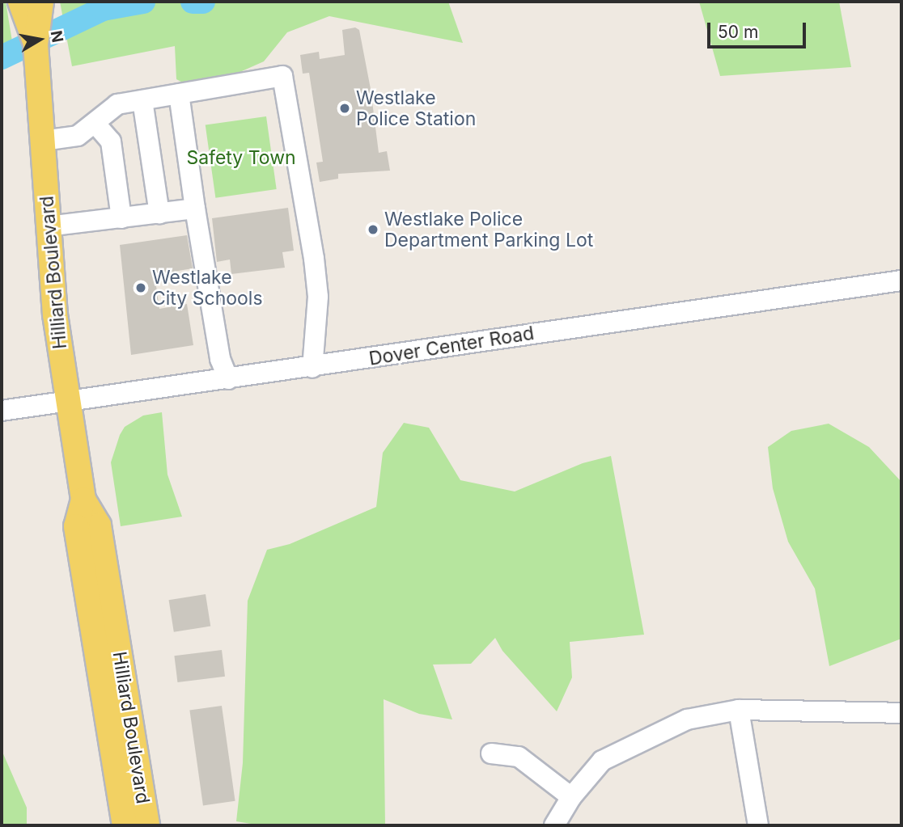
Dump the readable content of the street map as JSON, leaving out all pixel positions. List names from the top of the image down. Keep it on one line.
{"streets":{"main road":["Hilliard Boulevard"],"street":["Dover Center Road"]},"crossings":[["Hilliard Boulevard","Dover Center Road"]],"parks":["Safety Town"],"places":["Westlake Police Station","Westlake Police Department Parking Lot","Westlake City Schools"],"scale_bar":"50 m","north":"right"}
